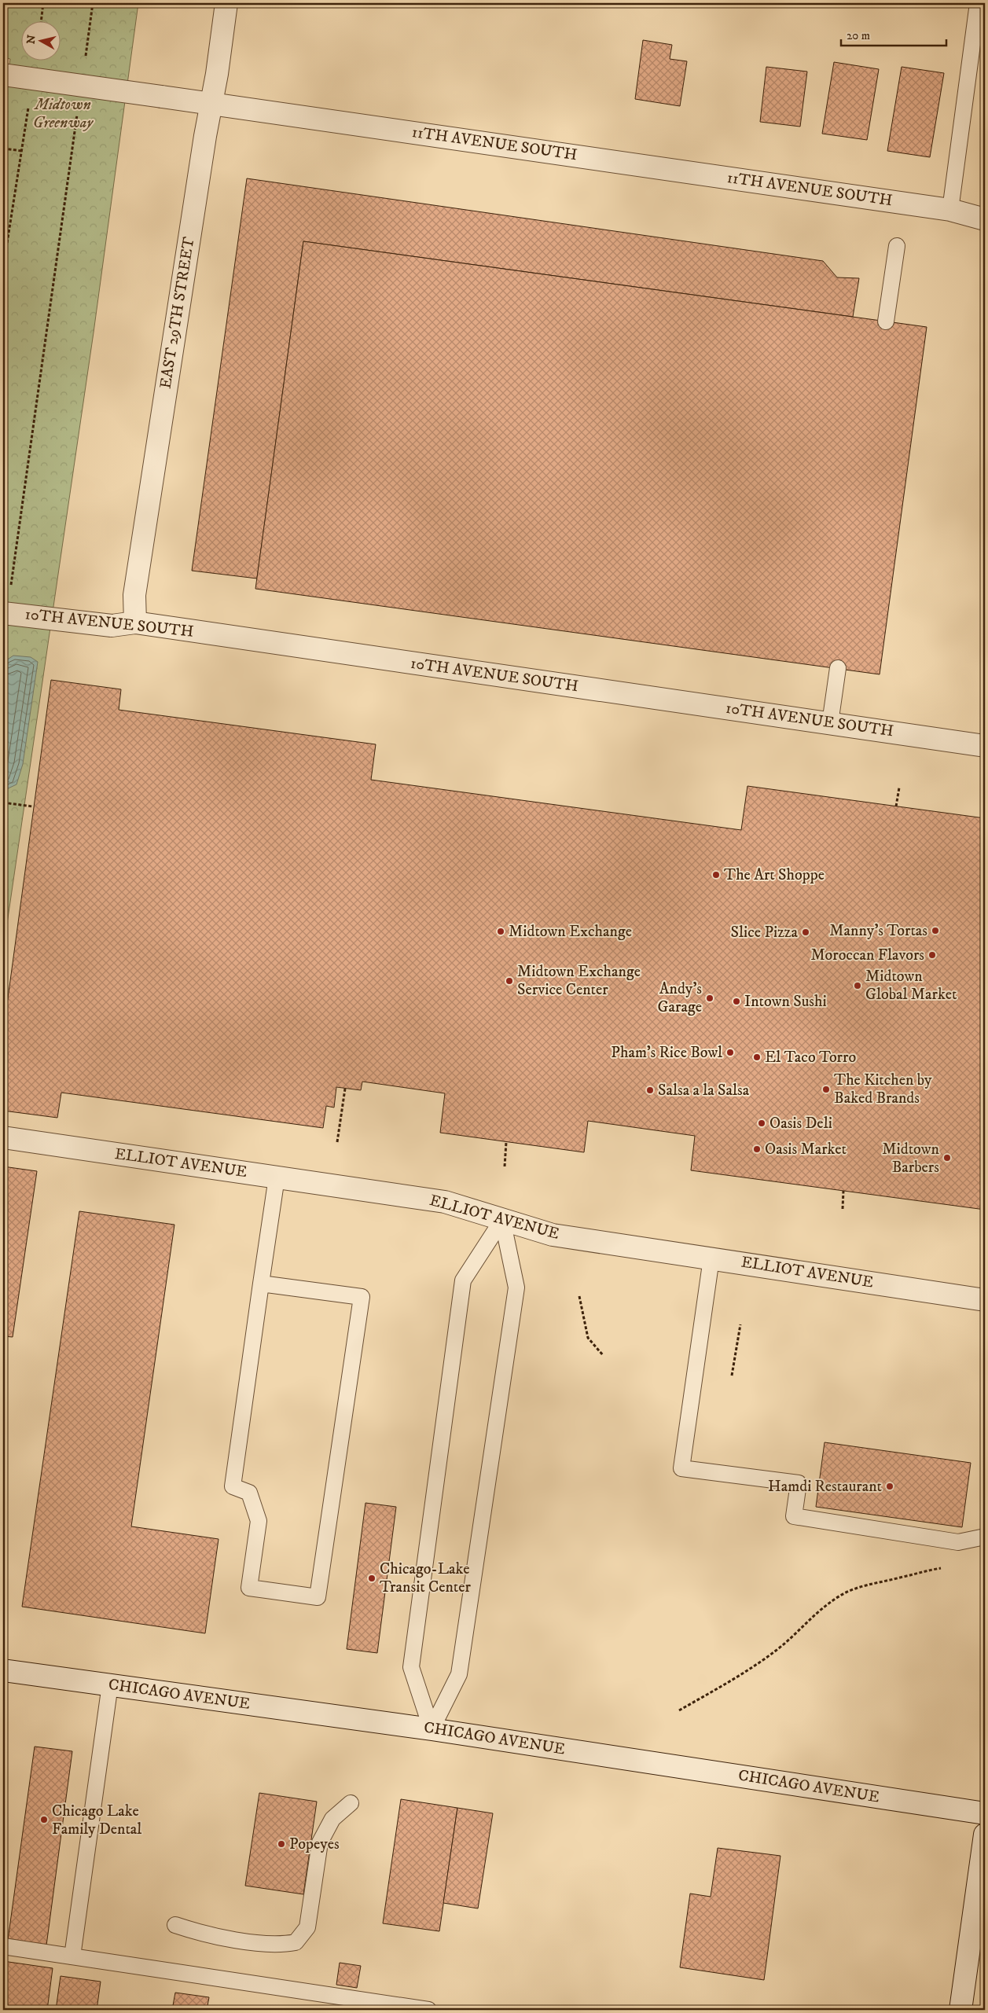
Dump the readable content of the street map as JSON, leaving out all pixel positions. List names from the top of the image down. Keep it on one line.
{"streets":{"street":["11TH AVENUE SOUTH","EAST 29TH STREET","10TH AVENUE SOUTH","ELLIOT AVENUE","CHICAGO AVENUE"]},"crossings":[["11TH AVENUE SOUTH","EAST 29TH STREET"],["EAST 29TH STREET","10TH AVENUE SOUTH"]],"parks":["Midtown Greenway"],"places":["The Art Shoppe","Manny's Tortas","Midtown Exchange","Slice Pizza","Moroccan Flavors","Midtown Exchange Service Center","Midtown Global Market","Andy's Garage","Intown Sushi","Pham's Rice Bowl","El Taco Torro","The Kitchen by Baked Brands","Salsa a la Salsa","Oasis Deli","Oasis Market","Midtown Barbers","Hamdi Restaurant","Chicago-Lake Transit Center","Chicago Lake Family Dental","Popeyes"],"scale_bar":"20 m","north":"left"}
